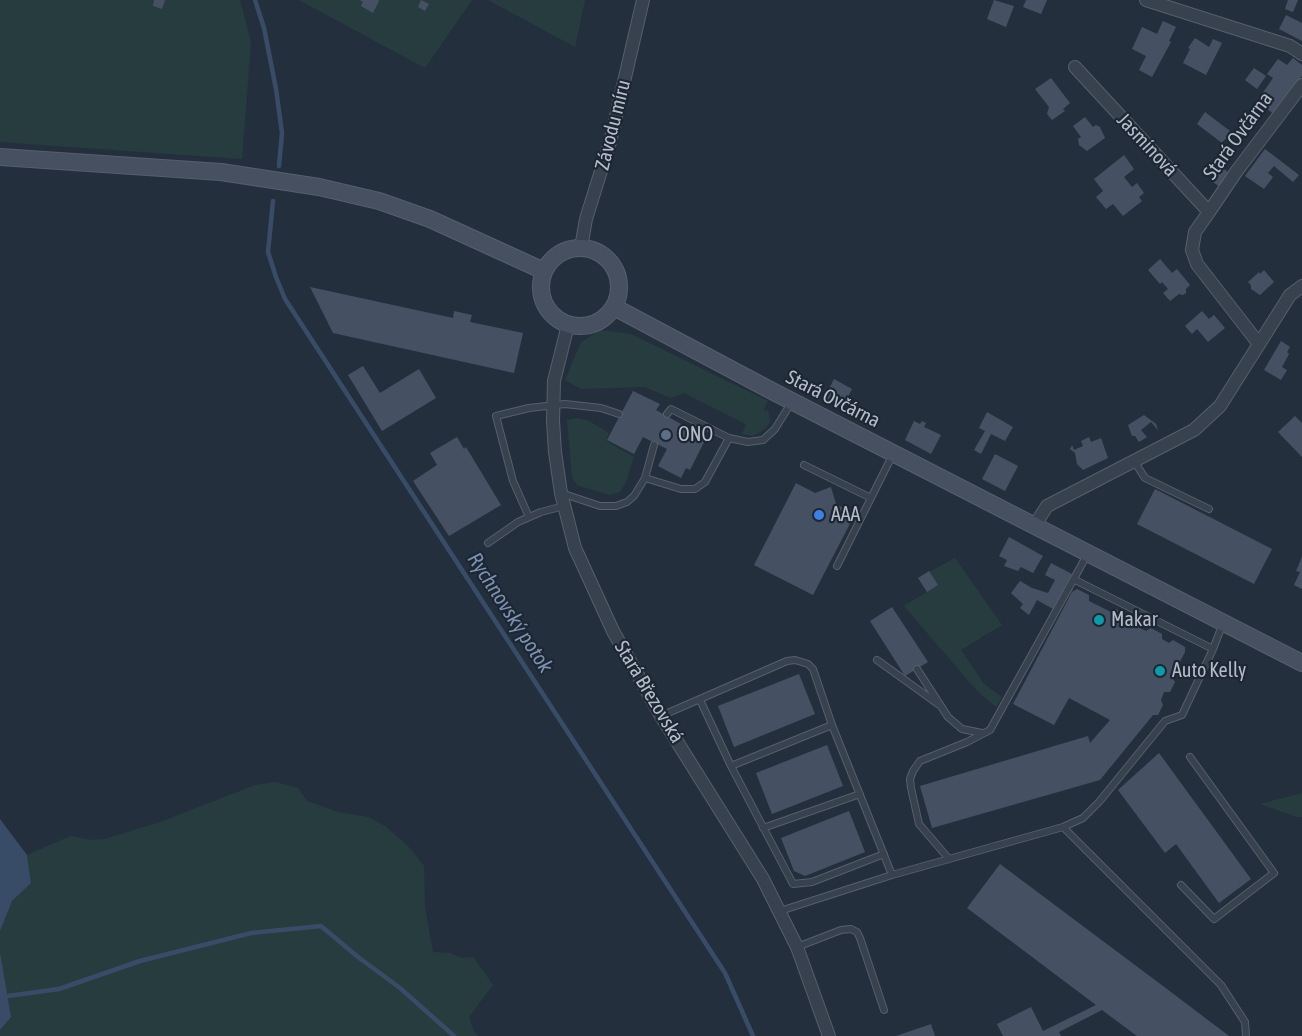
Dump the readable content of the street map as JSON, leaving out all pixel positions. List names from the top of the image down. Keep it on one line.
{"streets":{"main road":["Stará Ovčárna"],"street":["Závodu míru","Jasmínová","Stará Březovská"]},"crossings":[["Závodu míru","Stará Ovčárna"],["Závodu míru","Stará Březovská"],["Stará Ovčárna","Jasmínová"],["Stará Ovčárna","Stará Březovská"]],"water":["Rychnovský potok"],"places":["ONO","AAA","Makar","Auto Kelly"]}
